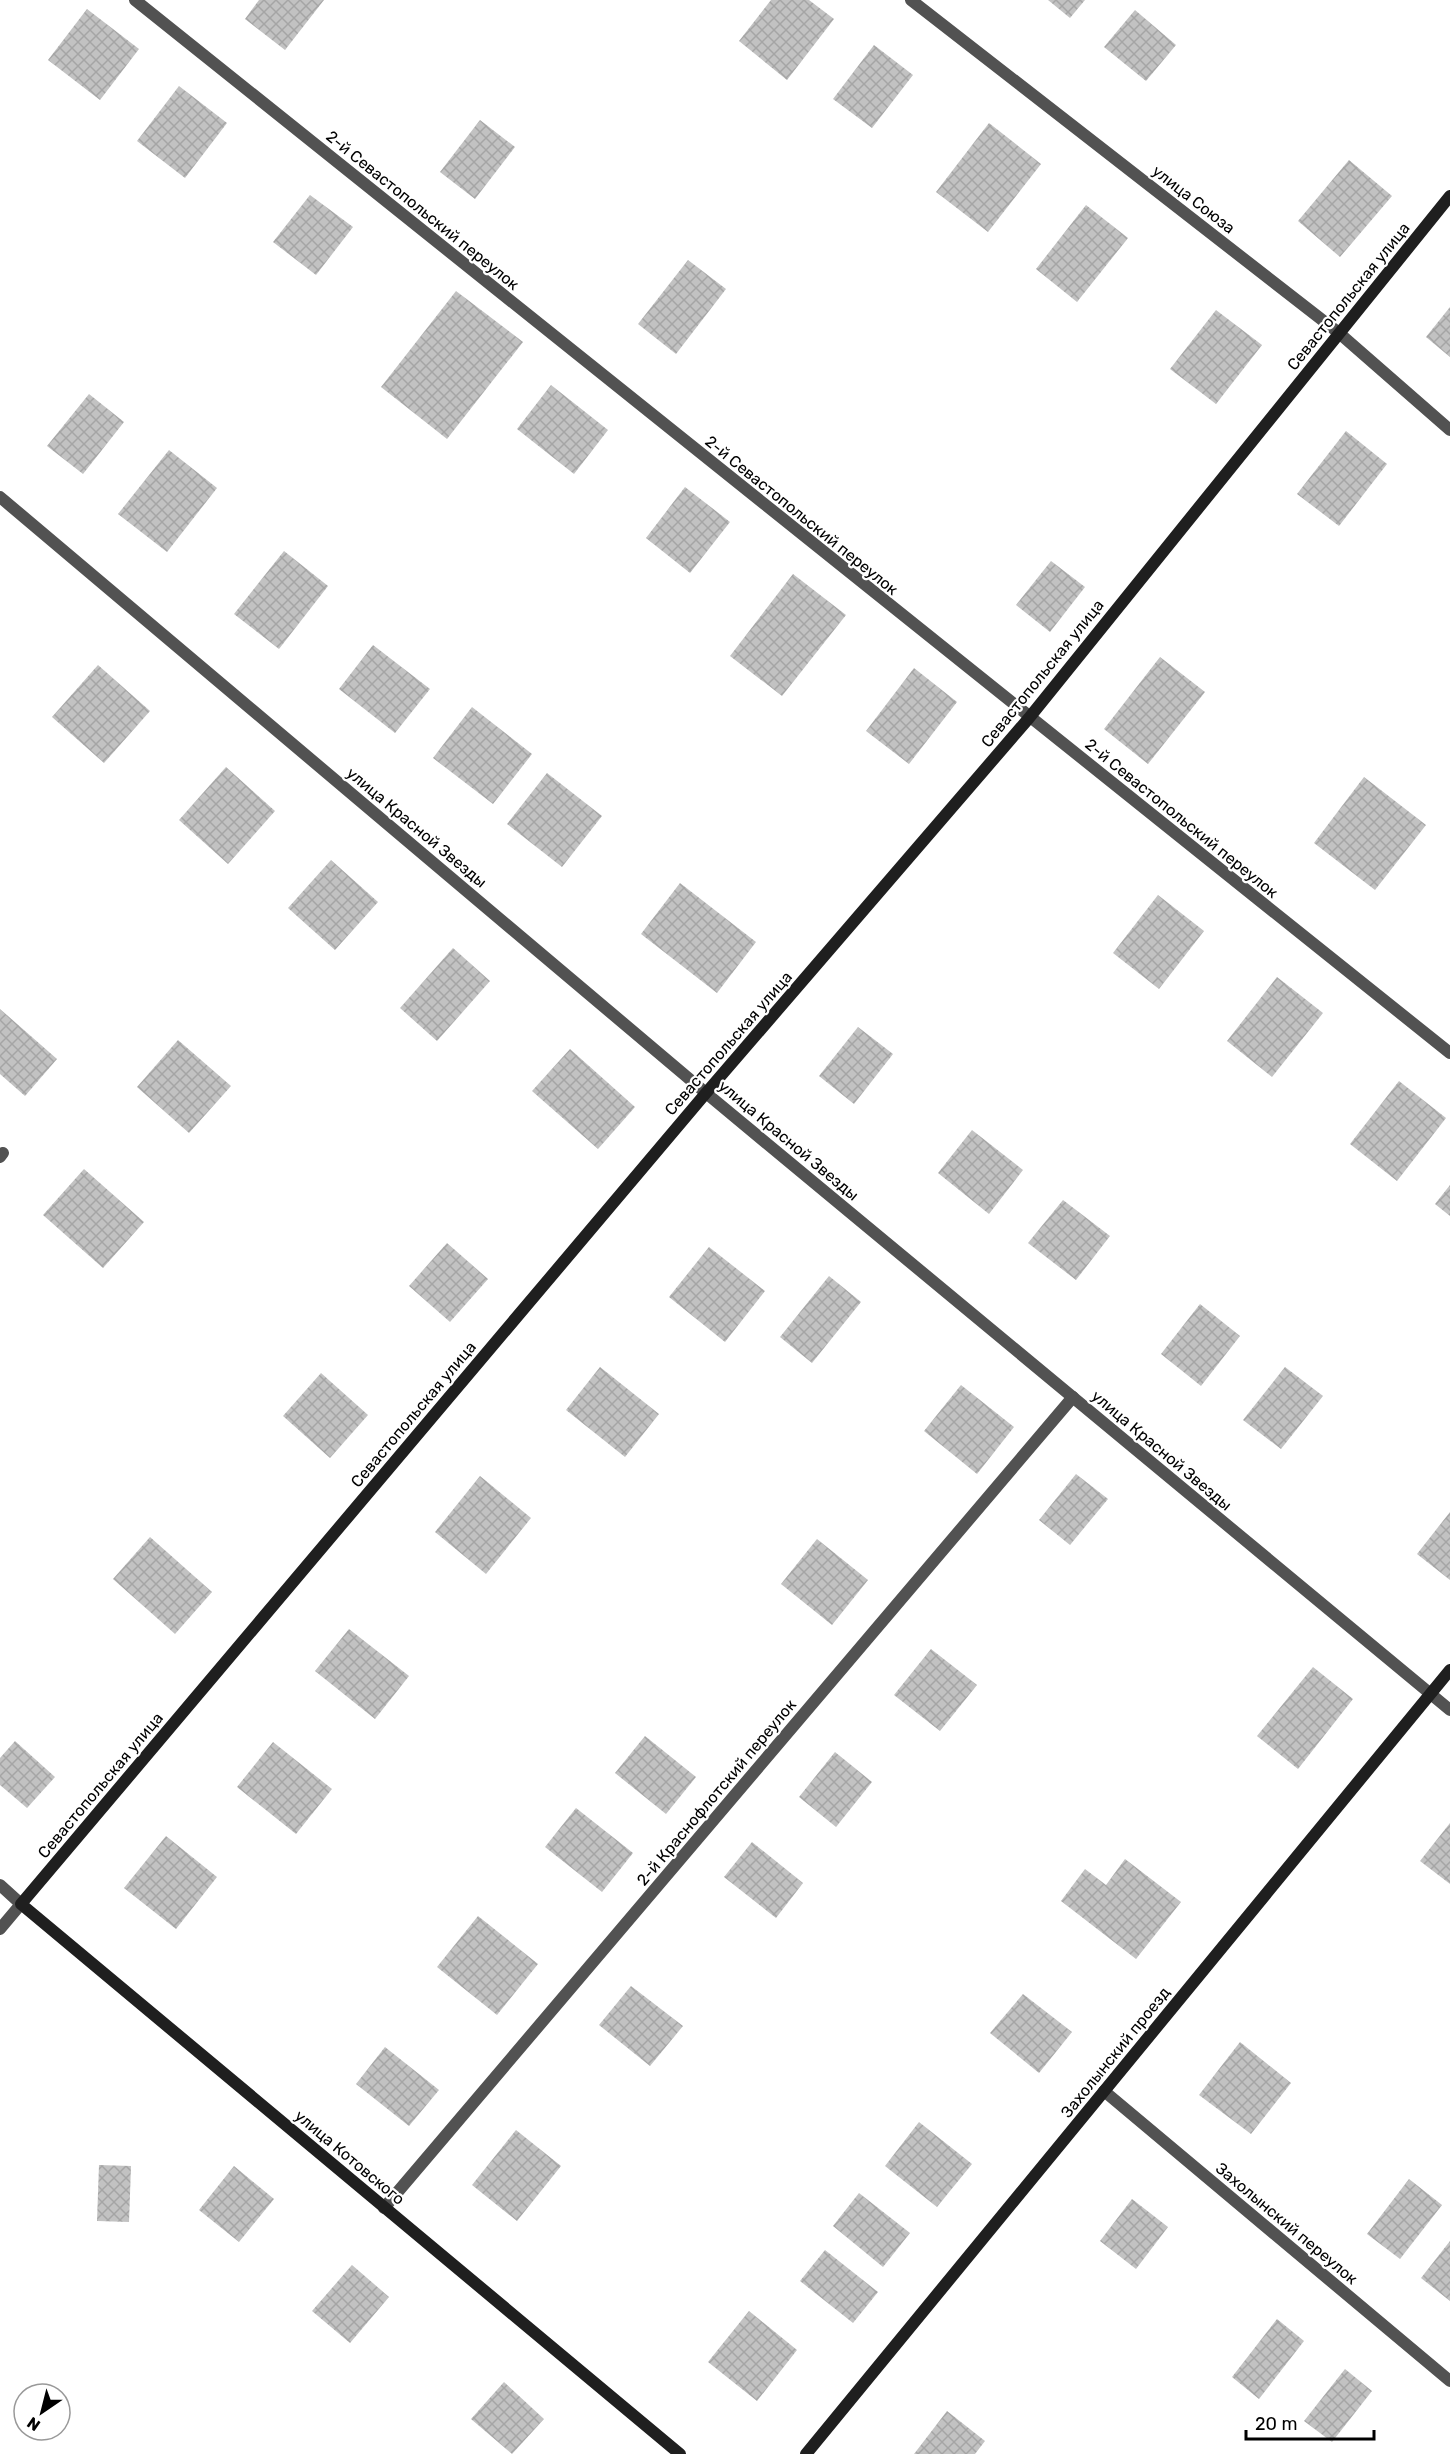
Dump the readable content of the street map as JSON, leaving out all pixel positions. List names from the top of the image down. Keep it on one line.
{"streets":{"street":["улица Союза","2-й Севастопольский переулок","Севастопольская улица","улица Красной Звезды","2-й Краснофлотский переулок","Захолынский проезд","улица Котовского","Захолынский переулок"]},"crossings":[["улица Союза","Севастопольская улица"],["2-й Севастопольский переулок","Севастопольская улица"],["Севастопольская улица","улица Красной Звезды"],["Севастопольская улица","улица Котовского"],["улица Красной Звезды","2-й Краснофлотский переулок"],["улица Красной Звезды","Захолынский проезд"],["2-й Краснофлотский переулок","улица Котовского"],["Захолынский проезд","Захолынский переулок"]],"scale_bar":"20 m","north":"bottom left"}
